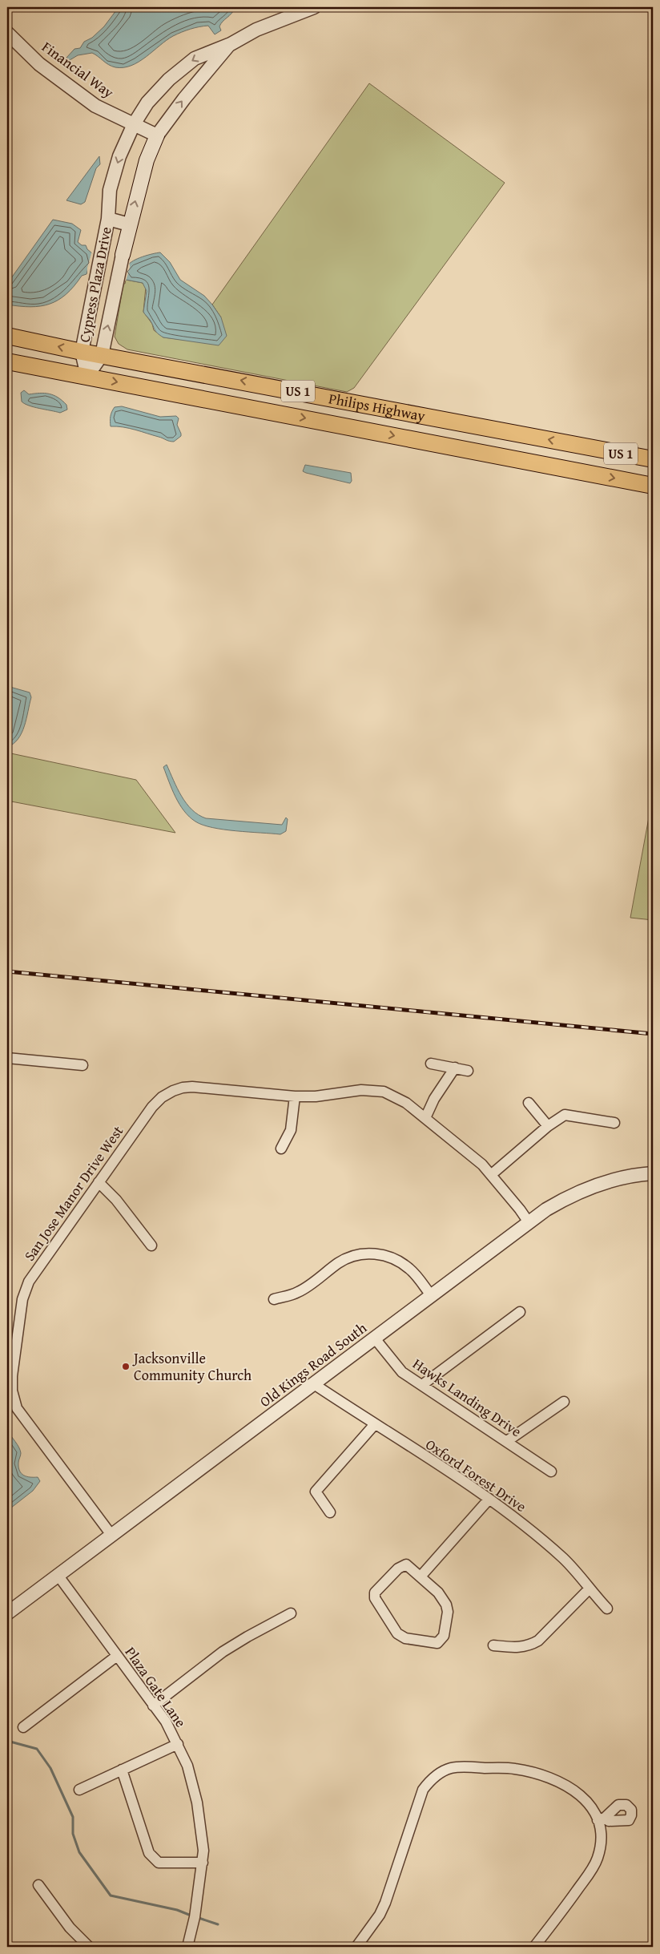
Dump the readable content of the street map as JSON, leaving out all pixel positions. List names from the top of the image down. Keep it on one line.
{"streets":{"main road":["Cypress Plaza Drive","US 1","Philips Highway"],"street":["Financial Way","San Jose Manor Drive West","Old Kings Road South","Hawks Landing Drive","Oxford Forest Drive","Plaza Gate Lane"]},"crossings":[["Financial Way","Cypress Plaza Drive"],["Cypress Plaza Drive","Philips Highway"],["San Jose Manor Drive West","Old Kings Road South"],["Old Kings Road South","Hawks Landing Drive"],["Old Kings Road South","Oxford Forest Drive"],["Old Kings Road South","Plaza Gate Lane"]],"places":["Jacksonville Community Church"]}
